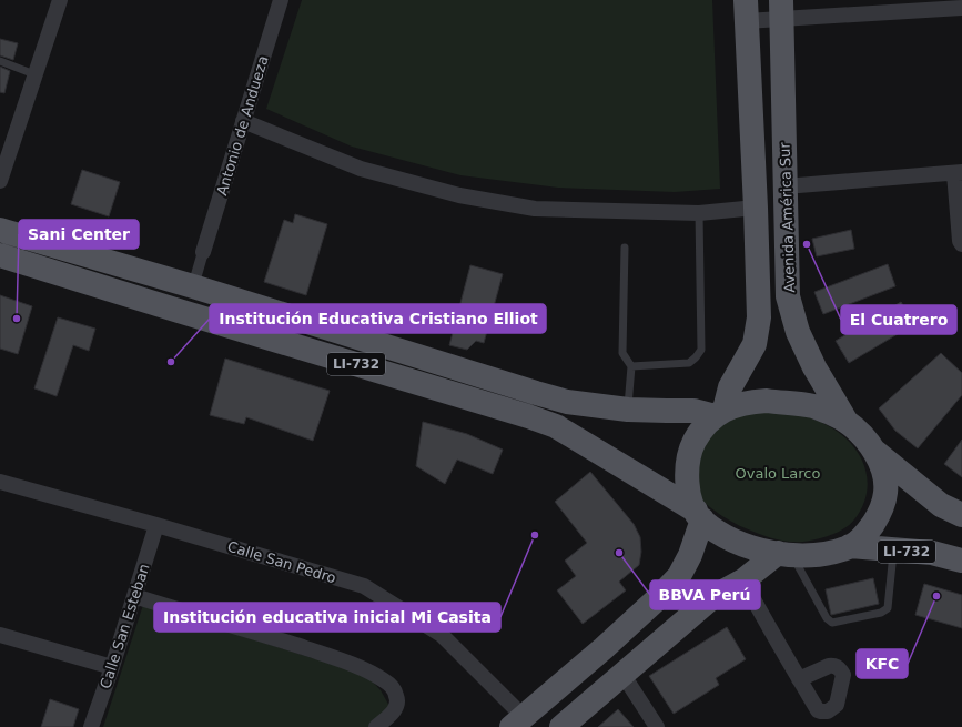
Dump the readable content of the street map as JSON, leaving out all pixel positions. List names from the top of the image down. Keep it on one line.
{"streets":{"main road":["Avenida América Sur","LI-732"],"street":["Antonio de Andueza","Calle San Pedro","Calle San Esteban"]},"crossings":[["Calle San Pedro","Calle San Esteban"]],"parks":["Ovalo Larco"],"places":["El Cuatrero","Sani Center","Institución Educativa Cristiano Elliot","Institución educativa inicial Mi Casita","BBVA Perú","KFC"]}
